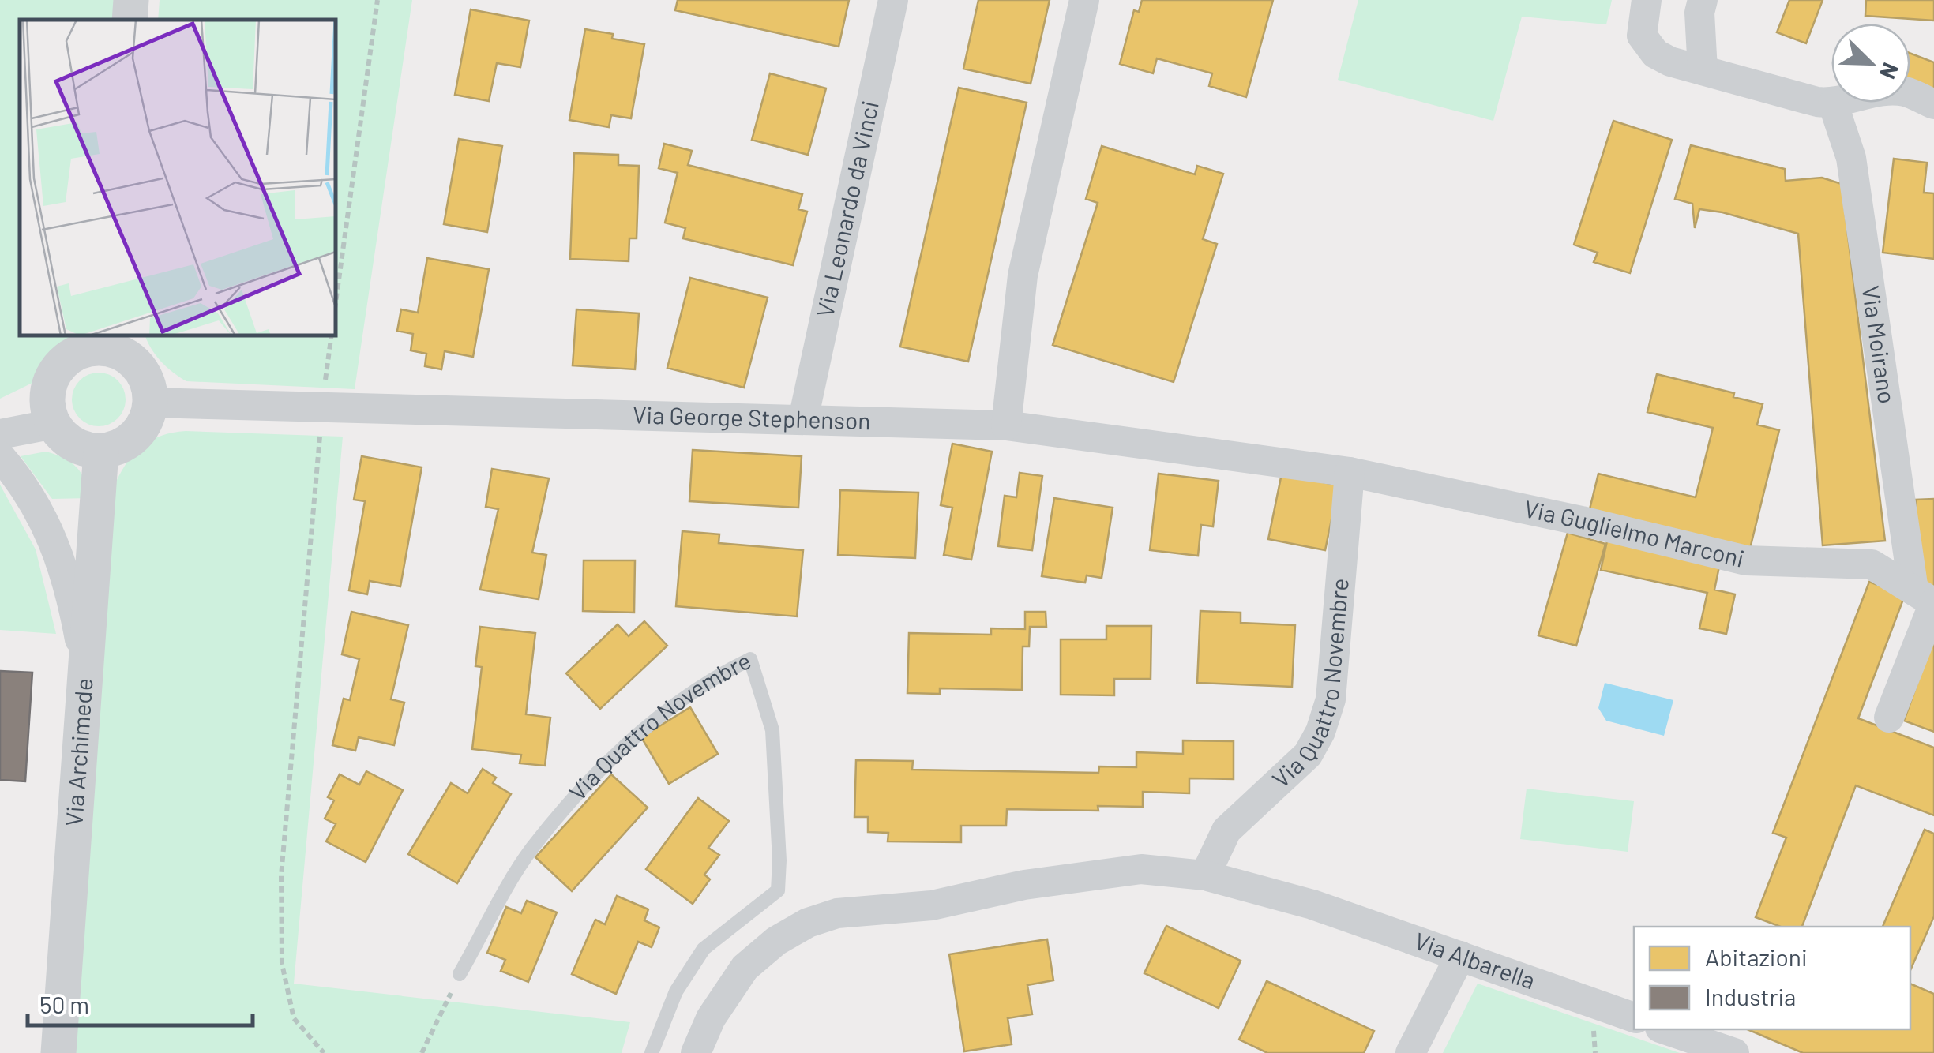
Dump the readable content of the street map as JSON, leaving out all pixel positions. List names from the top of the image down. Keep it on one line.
{"streets":{"street":["Via Leonardo da Vinci","Via Moirano","Via George Stephenson","Via Guglielmo Marconi","Via Quattro Novembre","Via Archimede","Via Albarella"]},"crossings":[["Via Leonardo da Vinci","Via George Stephenson"],["Via Moirano","Via Guglielmo Marconi"],["Via George Stephenson","Via Guglielmo Marconi"],["Via George Stephenson","Via Quattro Novembre"],["Via George Stephenson","Via Archimede"],["Via Guglielmo Marconi","Via Quattro Novembre"],["Via Quattro Novembre","Via Albarella"]],"legend":["Abitazioni","Industria"],"scale_bar":"50 m","north":"bottom right"}
